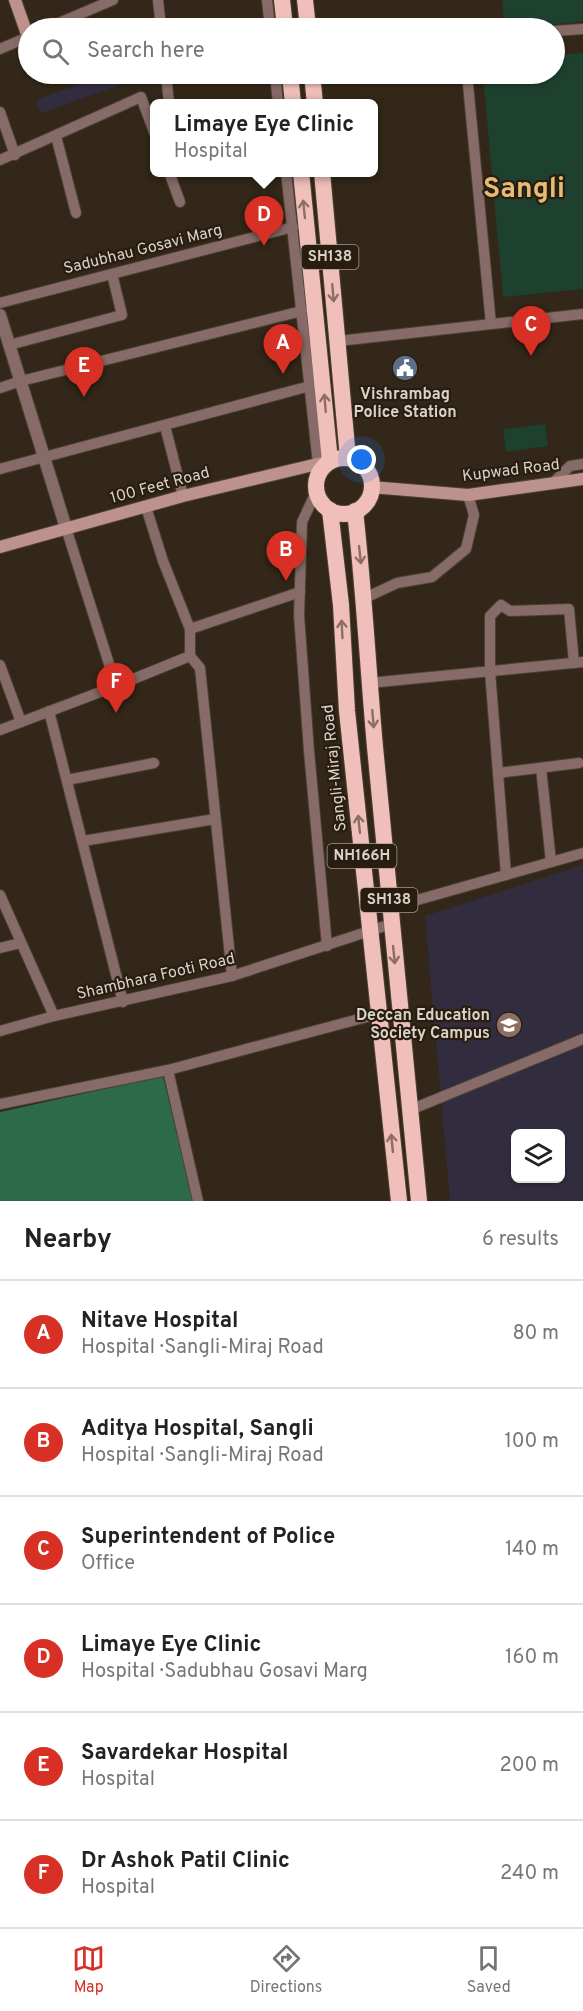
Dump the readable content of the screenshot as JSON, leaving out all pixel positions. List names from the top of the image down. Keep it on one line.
{"streets":{"highway":["SH138","Sangli-Miraj Road","NH166H"],"main road":["Kupwad Road","100 Feet Road"],"street":["Sadubhau Gosavi Marg","Shambhara Footi Road"]},"crossings":[["SH138","Kupwad Road"],["SH138","100 Feet Road"],["SH138","Sangli-Miraj Road"],["SH138","Shambhara Footi Road"],["Kupwad Road","100 Feet Road"],["Kupwad Road","Sangli-Miraj Road"],["100 Feet Road","Sangli-Miraj Road"],["Sangli-Miraj Road","Shambhara Footi Road"]],"districts":["Sangli"],"places":{"public building":["Vishrambag Police Station"],"school or university":["Deccan Education Society Campus"]},"page":{"search":"Search here","popup":["Limaye Eye Clinic","Hospital"],"pins":["D","C","A","E","B","F"],"heading":["Nearby","6 results"],"list":[{"mark":"A","name":"Nitave Hospital","note":"Hospital · Sangli-Miraj Road","value":"80 m"},{"mark":"B","name":"Aditya Hospital, Sangli","note":"Hospital · Sangli-Miraj Road","value":"100 m"},{"mark":"C","name":"Superintendent of Police","note":"Office","value":"140 m"},{"mark":"D","name":"Limaye Eye Clinic","note":"Hospital · Sadubhau Gosavi Marg","value":"160 m"},{"mark":"E","name":"Savardekar Hospital","note":"Hospital","value":"200 m"},{"mark":"F","name":"Dr Ashok Patil Clinic","note":"Hospital","value":"240 m"}],"nav":["Map","Directions","Saved"]}}
